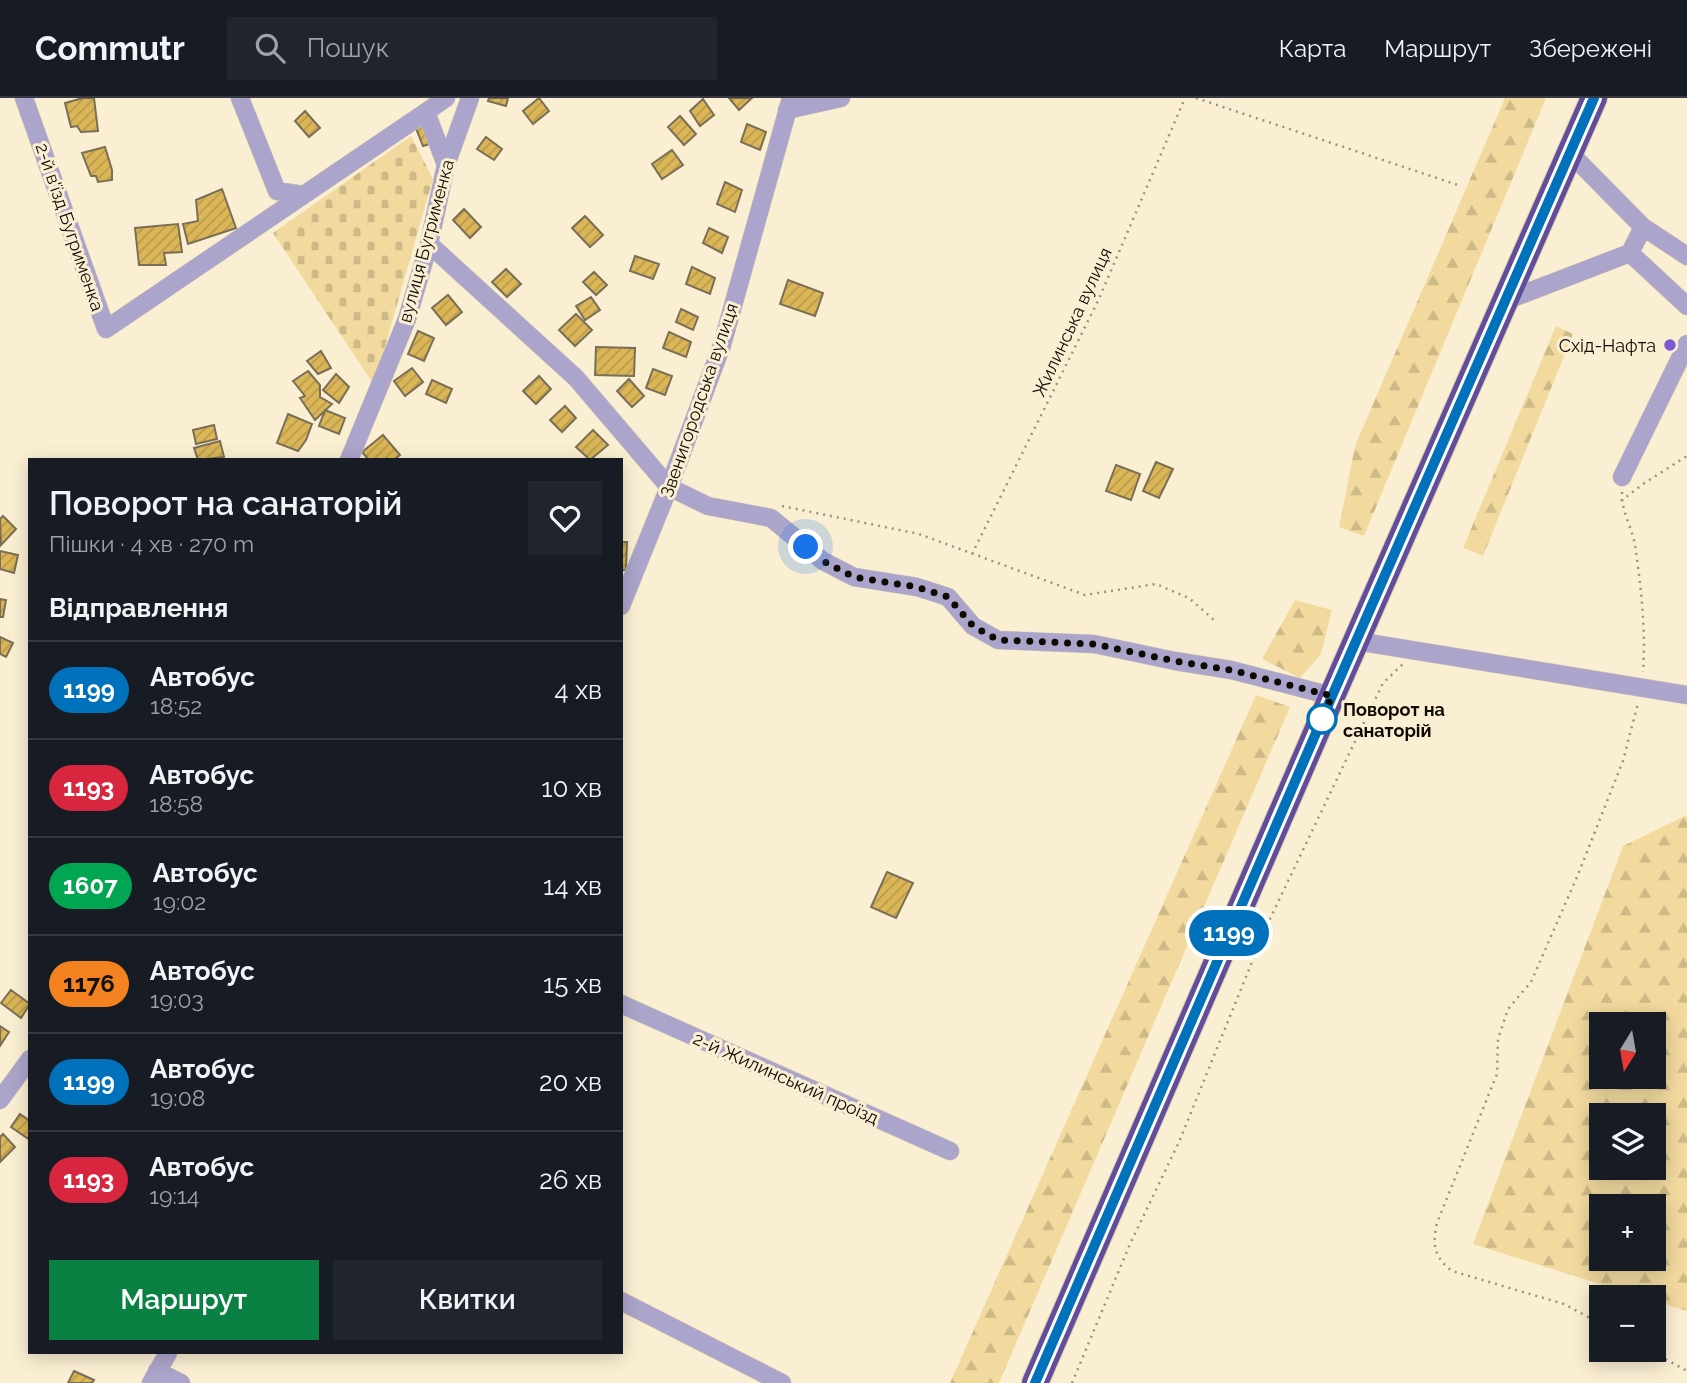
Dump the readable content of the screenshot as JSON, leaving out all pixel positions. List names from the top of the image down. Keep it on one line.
{"streets":{"street":["2-й в'їзд Бугрименка","вулиця Бугрименка","Звенигородська вулиця","2-й Жилинський проїзд"],"path":["Жилинська вулиця"]},"places":["Схід-Нафта","Поворот на санаторій"],"lines":["bus line 1199"],"north":"bottom","page":{"header":"Commutr","search":"Пошук","nav":["Карта","Маршрут","Збережені"],"on_map":"1199","heading":[["Поворот на санаторій","Пішки · 4 хв · 270 m"],"Відправлення"],"list":[{"mark":"1199","name":"Автобус","note":"18:52","value":"4 хв"},{"mark":"1193","name":"Автобус","note":"18:58","value":"10 хв"},{"mark":"1607","name":"Автобус","note":"19:02","value":"14 хв"},{"mark":"1176","name":"Автобус","note":"19:03","value":"15 хв"},{"mark":"1199","name":"Автобус","note":"19:08","value":"20 хв"},{"mark":"1193","name":"Автобус","note":"19:14","value":"26 хв"}],"map_buttons":["+","−"],"buttons":["Маршрут","Квитки"]}}
